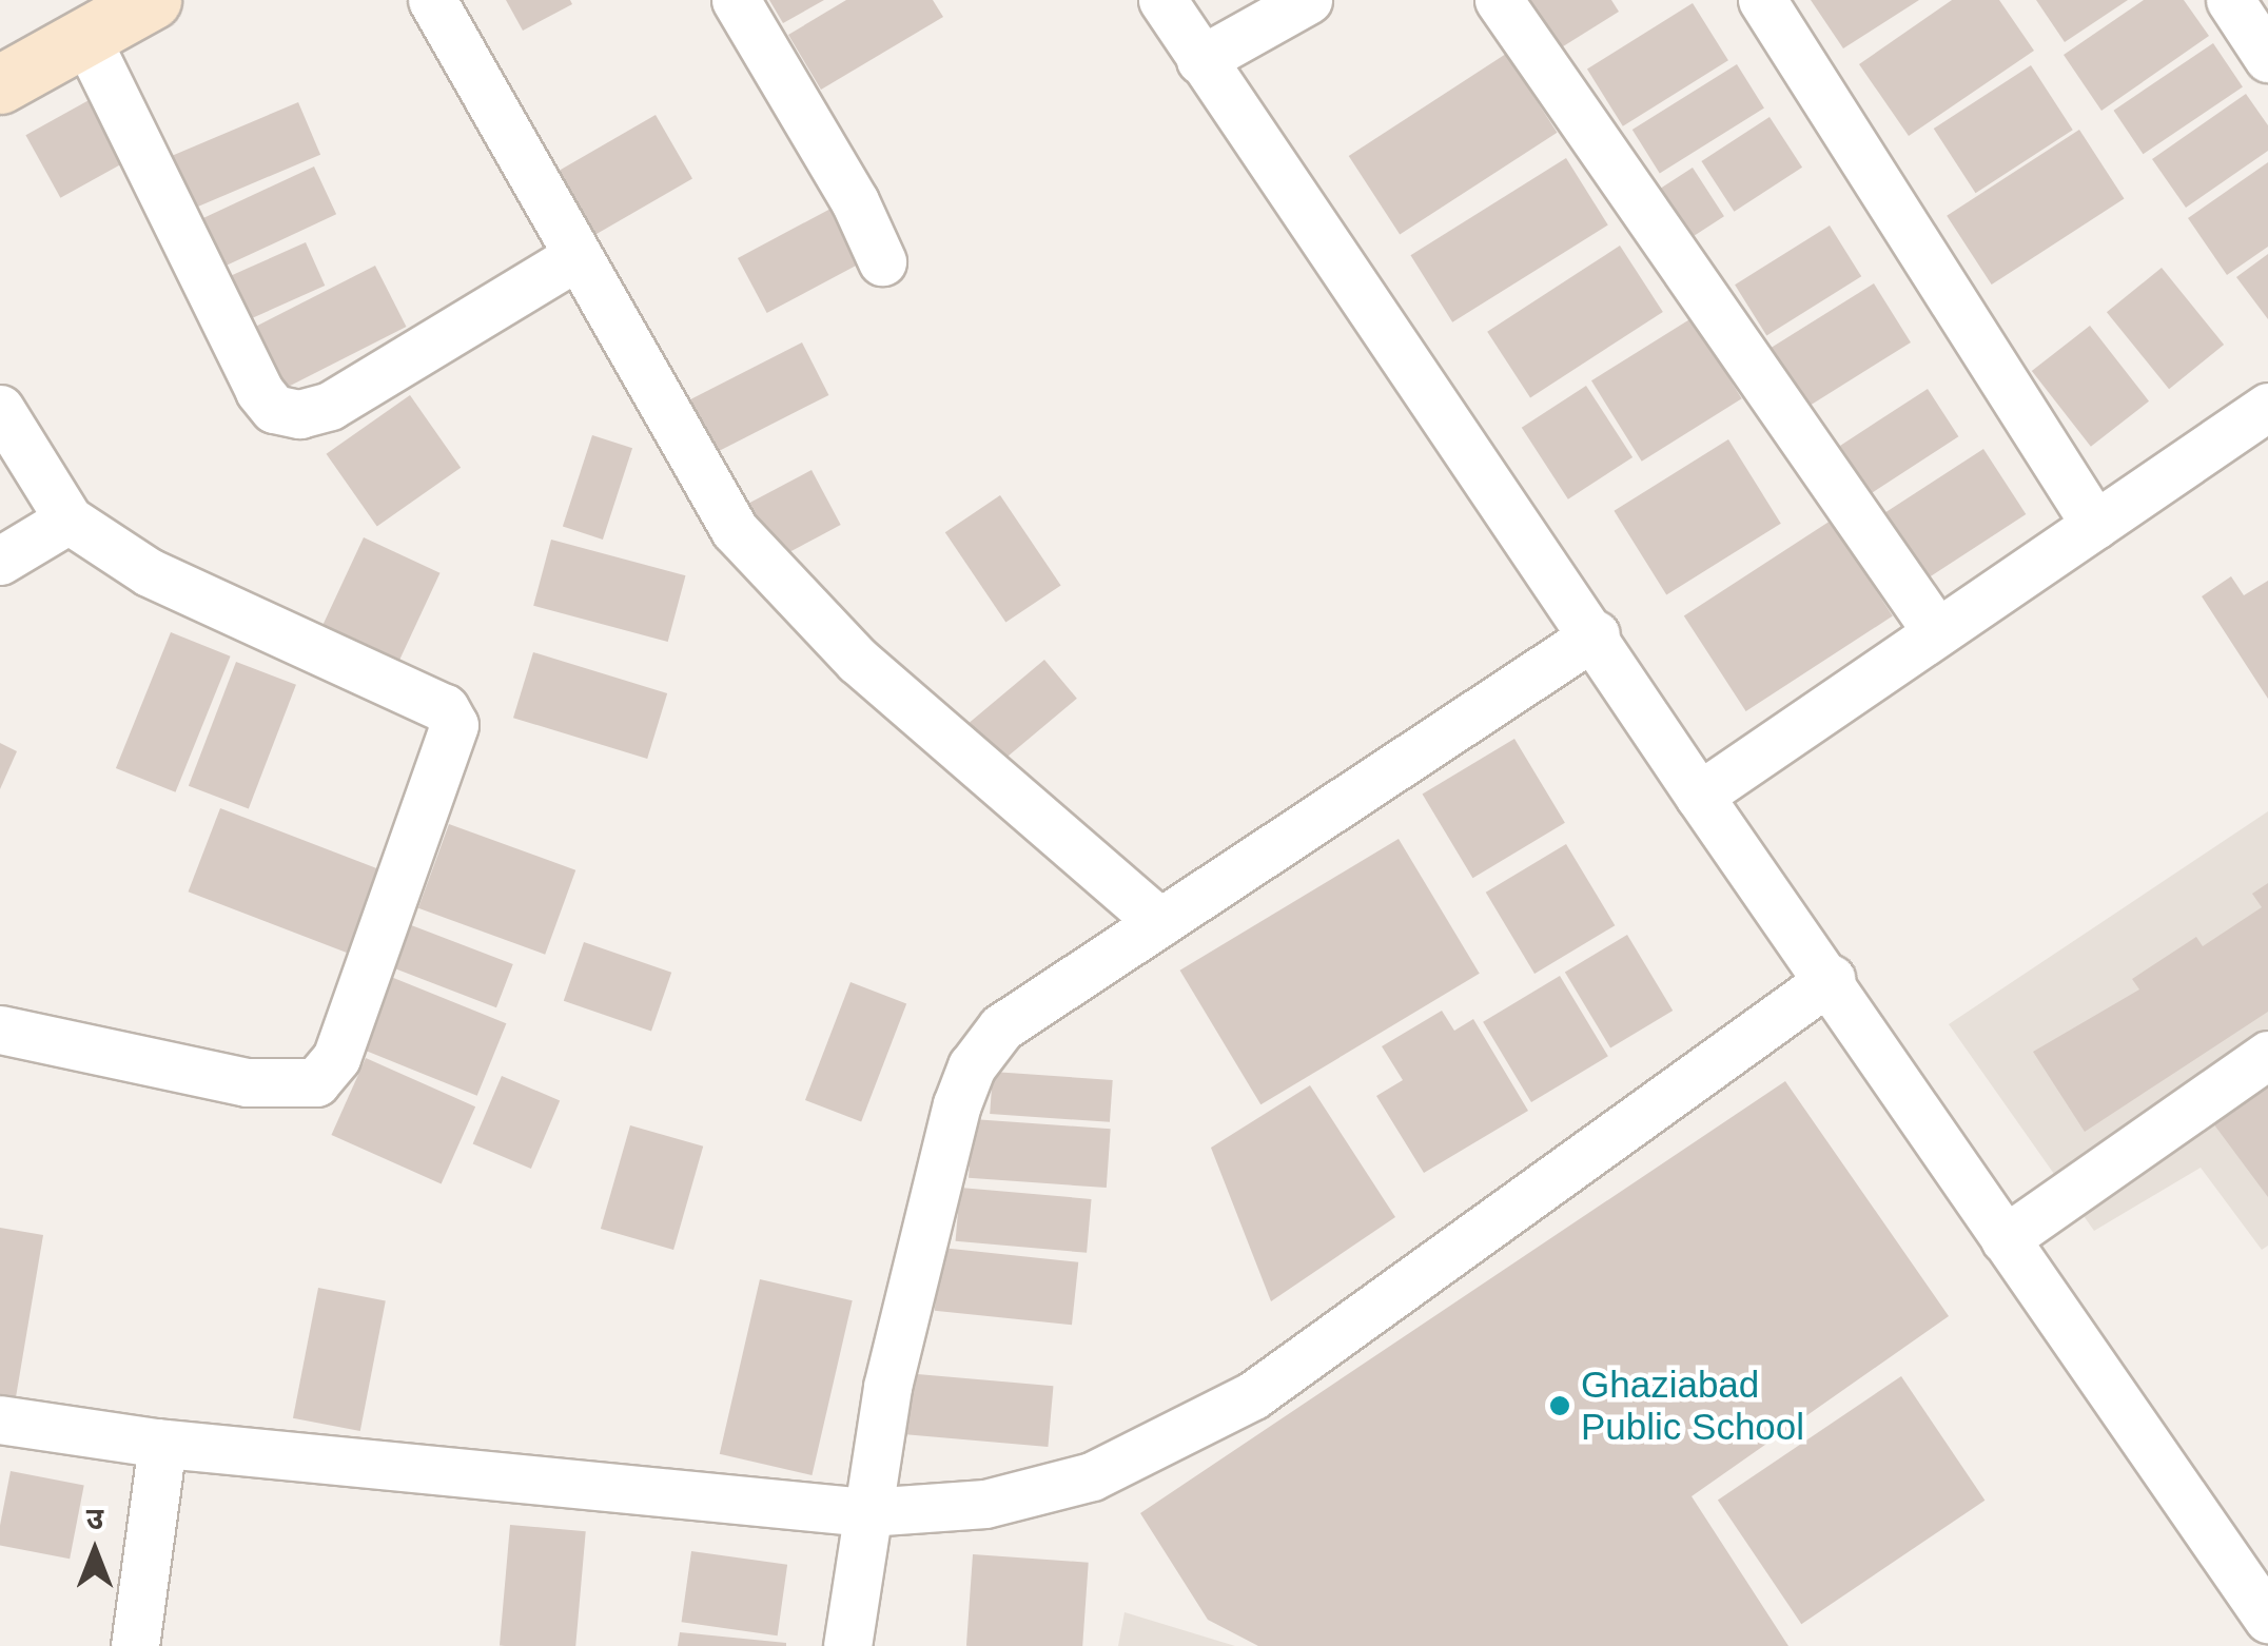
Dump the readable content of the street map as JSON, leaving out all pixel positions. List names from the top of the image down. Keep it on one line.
{"places":["Ghaziabad Public School"],"north":"top"}
